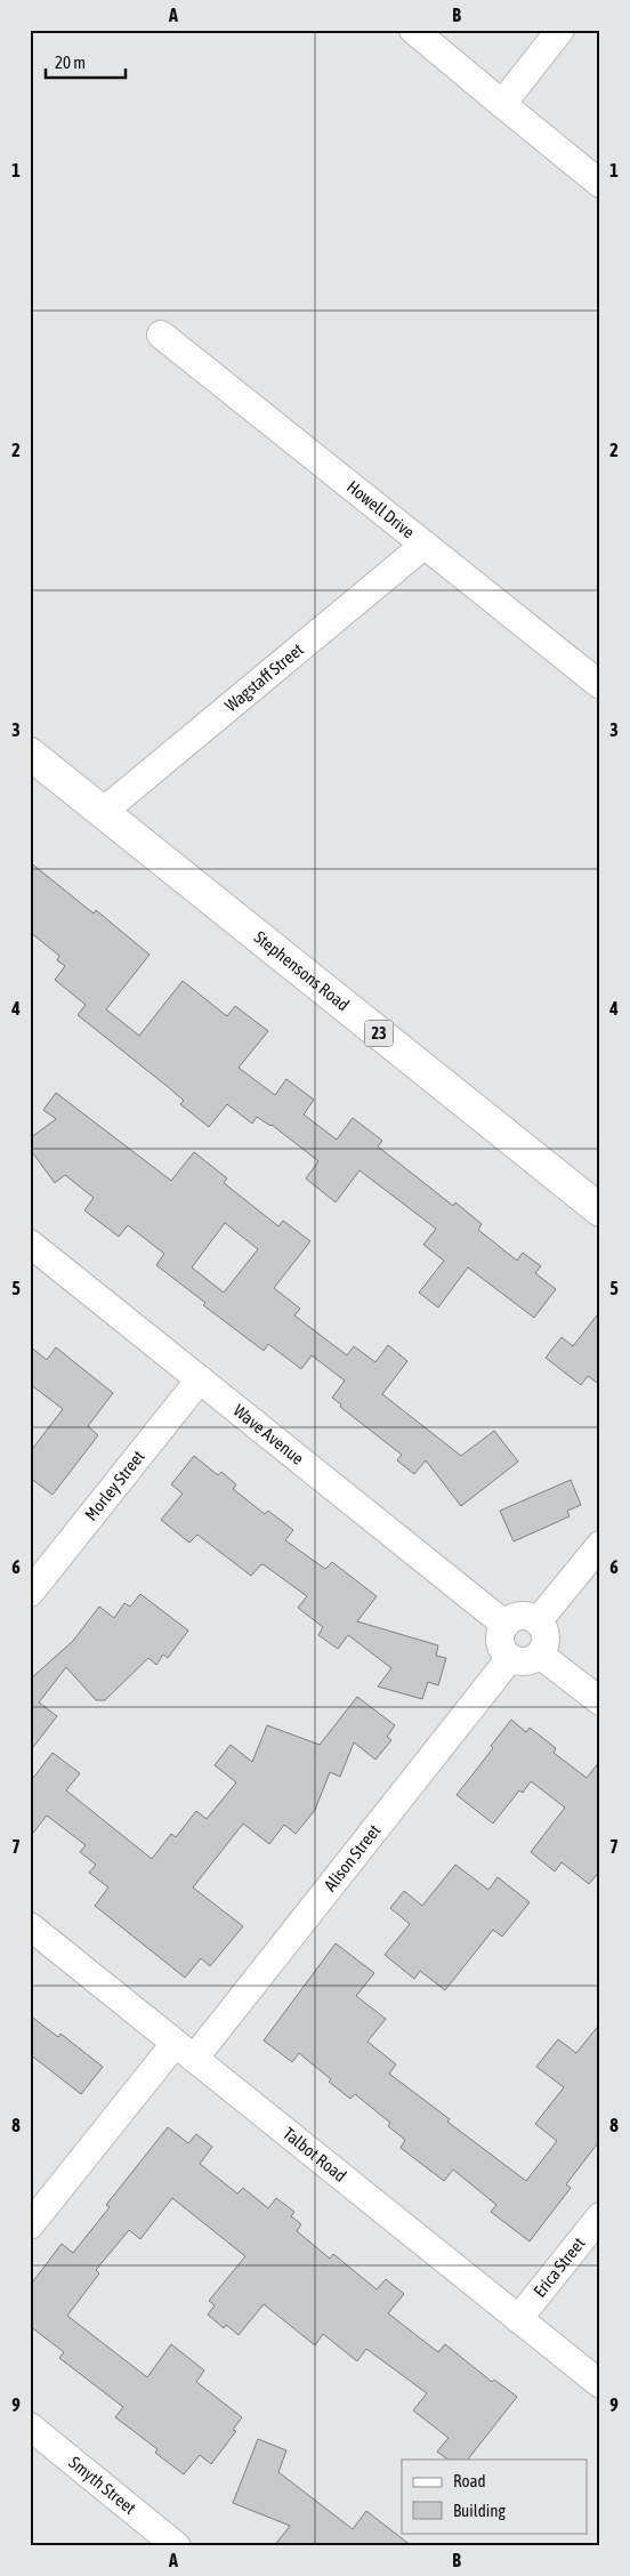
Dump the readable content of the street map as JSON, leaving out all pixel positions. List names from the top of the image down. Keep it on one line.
{"streets":{"main road":["Stephensons Road","23"],"street":["Howell Drive","Wagstaff Street","Wave Avenue","Morley Street","Alison Street","Talbot Road","Erica Street","Smyth Street"]},"crossings":[["Howell Drive","Wagstaff Street"],["Wagstaff Street","Stephensons Road"],["Wave Avenue","Morley Street"],["Wave Avenue","Alison Street"],["Alison Street","Talbot Road"],["Talbot Road","Erica Street"]],"legend":["Road","Building"],"scale_bar":"20 m","grid":{"columns":["A","B"],"rows":["1","2","3","4","5","6","7","8","9"]}}
